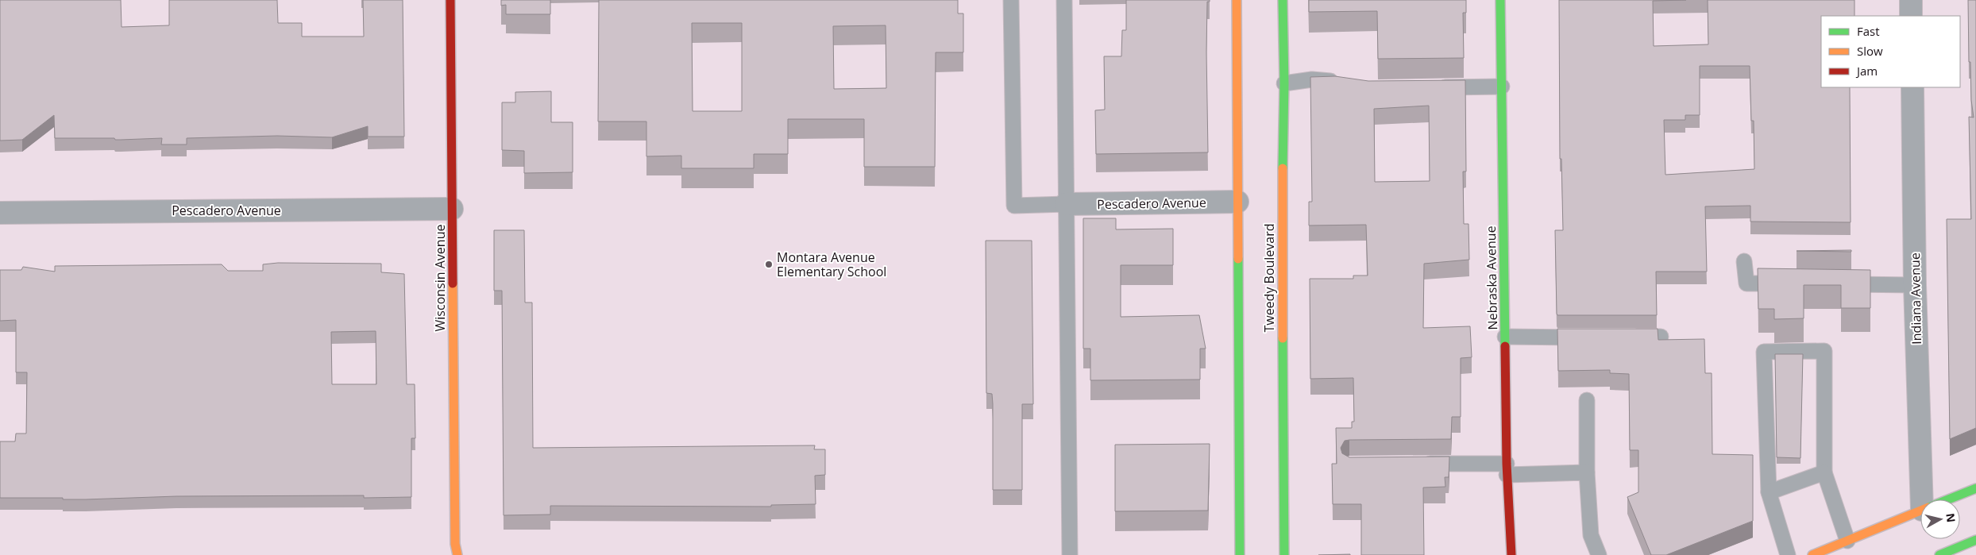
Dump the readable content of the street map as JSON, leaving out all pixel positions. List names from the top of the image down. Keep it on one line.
{"streets":{"main road":["Wisconsin Avenue","Tweedy Boulevard","Nebraska Avenue"],"street":["Pescadero Avenue","Indiana Avenue"]},"crossings":[["Pescadero Avenue","Wisconsin Avenue"]],"places":["Montara Avenue Elementary School"],"legend":["Fast","Slow","Jam"],"north":"right"}
